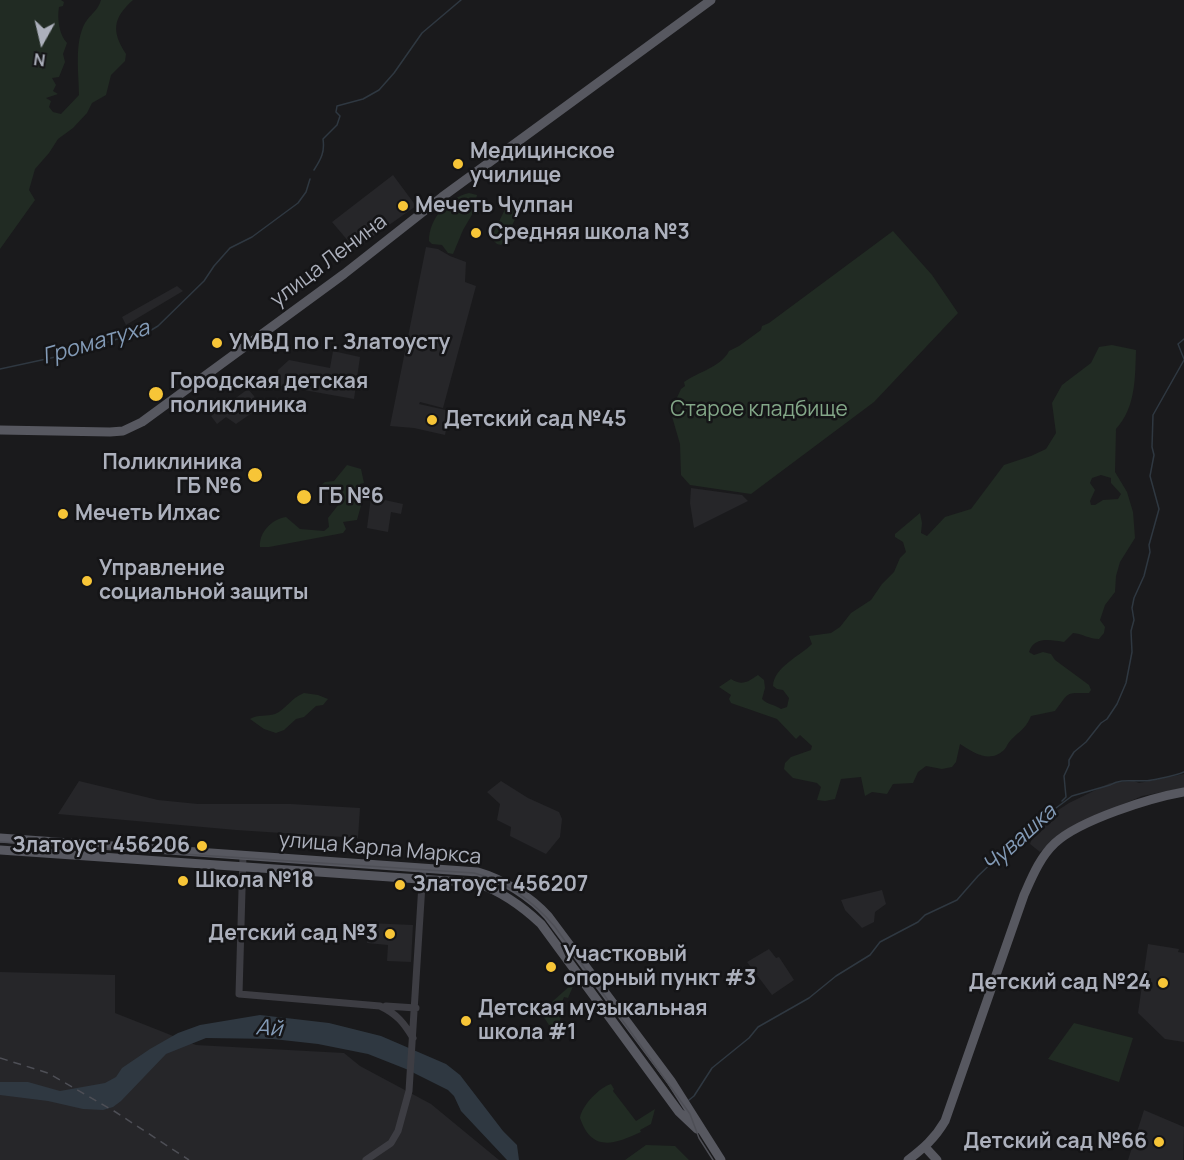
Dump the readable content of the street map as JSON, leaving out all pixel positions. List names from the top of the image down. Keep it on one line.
{"streets":{"main road":["улица Ленина","улица Карла Маркса"]},"water":["Громатуха","Чувашка","Ай"],"parks":["Старое кладбище"],"places":["Медицинское училище","Мечеть Чулпан","Средняя школа №3","УМВД по г. Златоусту","Городская детская поликлиника","Детский сад №45","Поликлиника ГБ №6","ГБ №6","Мечеть Илхас","Управление социальной защиты","Златоуст 456206","Школа №18","Златоуст 456207","Детский сад №3","Участковый опорный пункт #3","Детский сад №24","Детская музыкальная школа #1","Детский сад №66"],"north":"bottom"}
